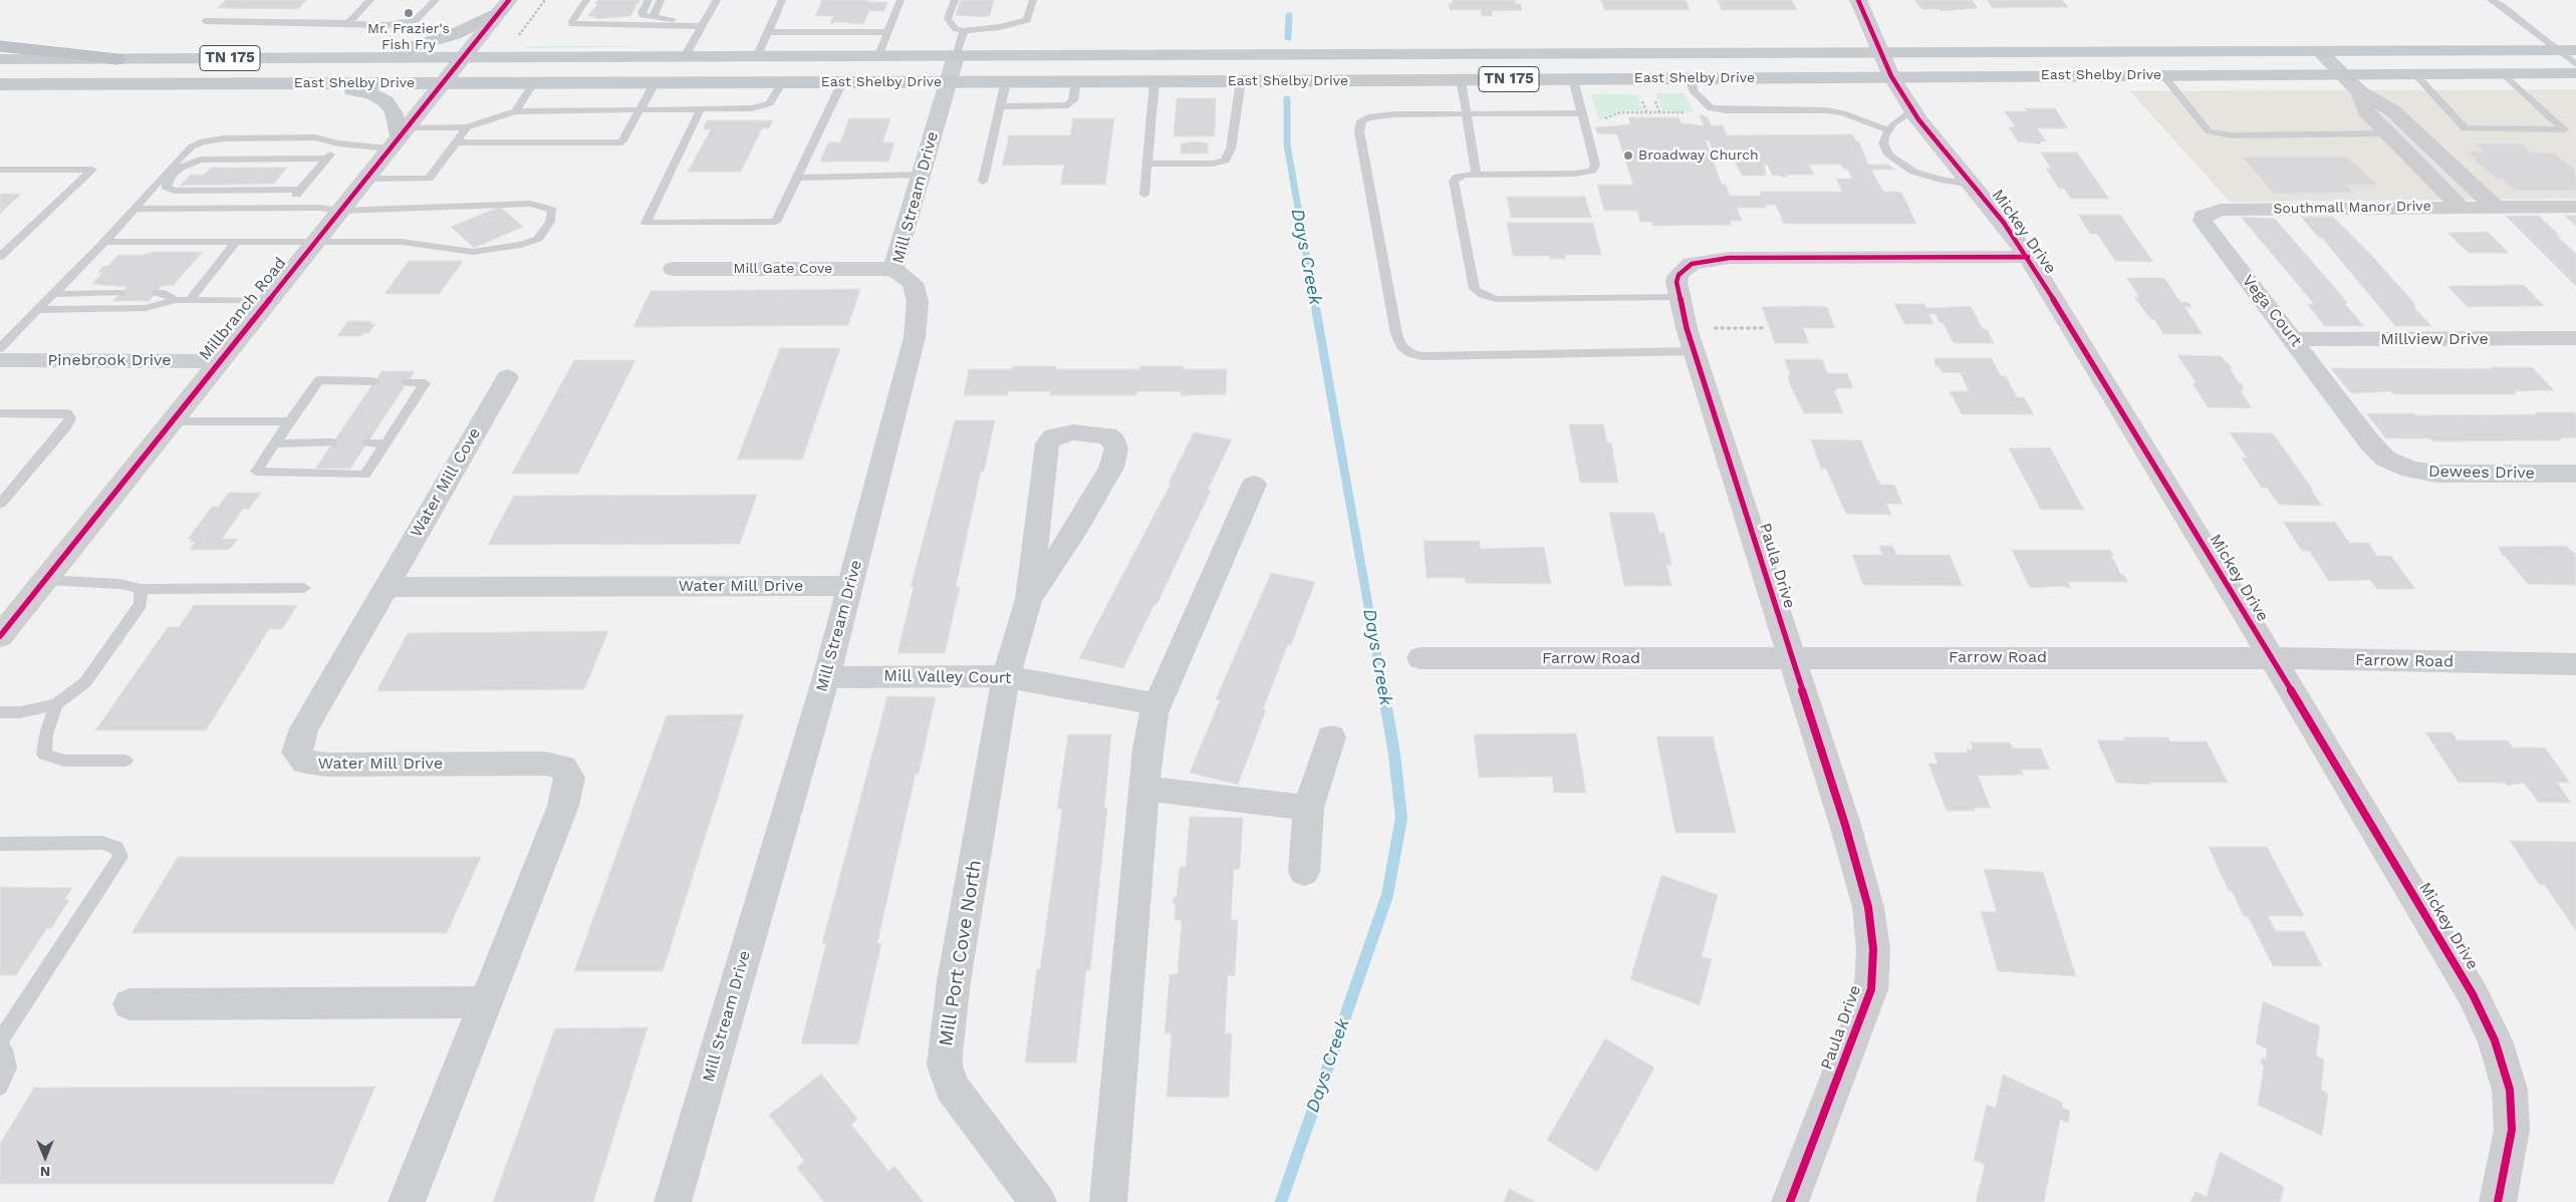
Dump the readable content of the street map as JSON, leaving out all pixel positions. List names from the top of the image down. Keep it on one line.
{"streets":{"main road":["TN 175","East Shelby Drive","Millbranch Road"],"street":["Mill Stream Drive","Southmall Manor Drive","Mickey Drive","Mill Gate Cove","Vega Court","Millview Drive","Pinebrook Drive","Dewees Drive","Water Mill Cove","Paula Drive","Water Mill Drive","Farrow Road","Mill Valley Court","Mill Port Cove North"]},"crossings":[["East Shelby Drive","Mill Stream Drive"],["East Shelby Drive","Southmall Manor Drive"],["East Shelby Drive","Mickey Drive"],["East Shelby Drive","Millbranch Road"],["Mill Stream Drive","Mill Gate Cove"],["Mill Stream Drive","Water Mill Drive"],["Mill Stream Drive","Mill Valley Court"],["Southmall Manor Drive","Vega Court"],["Mickey Drive","Paula Drive"],["Mickey Drive","Farrow Road"],["Millbranch Road","Pinebrook Drive"],["Vega Court","Millview Drive"],["Vega Court","Dewees Drive"],["Water Mill Cove","Water Mill Drive"],["Paula Drive","Farrow Road"],["Mill Valley Court","Mill Port Cove North"]],"water":["Days Creek"],"places":["Mr. Frazier's Fish Fry","Broadway Church"],"north":"bottom"}
